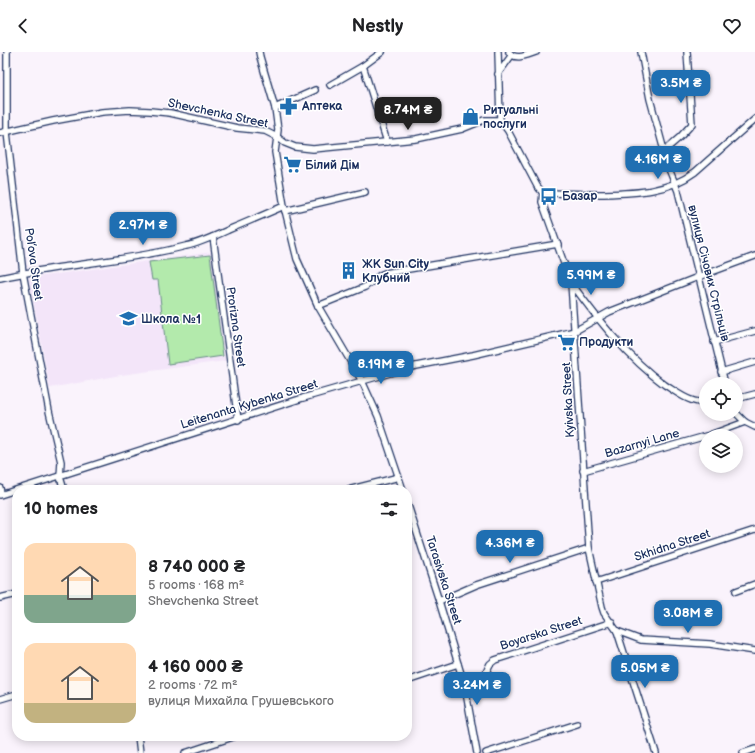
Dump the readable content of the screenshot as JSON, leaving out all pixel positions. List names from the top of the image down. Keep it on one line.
{"streets":{"street":["Shevchenka Street","Pol’ova Street","вулиця Січових Стрільців","Prorizna Street","Kyivska Street","Leitenanta Kybenka Street","Bazarnyi Lane","Skhidna Street","Tarasivska Street","Boyarska Street"]},"crossings":[["Shevchenka Street","Pol’ova Street"],["Shevchenka Street","Kyivska Street"],["Pol’ova Street","Leitenanta Kybenka Street"],["вулиця Січових Стрільців","Leitenanta Kybenka Street"],["Prorizna Street","Leitenanta Kybenka Street"],["Kyivska Street","Leitenanta Kybenka Street"],["Kyivska Street","Bazarnyi Lane"],["Kyivska Street","Skhidna Street"],["Kyivska Street","Boyarska Street"],["Tarasivska Street","Boyarska Street"]],"places":{"pharmacy":["Аптека"],"shop":["Ритуальні послуги"],"supermarket":["Білий Дім","Продукти"],"bus stop":["Базар"],"building":["ЖК Sun City Клубний"],"school or university":["Школа №1"]},"page":{"header":"Nestly","price":["3.5M ₴","8.74M ₴","4.16M ₴","2.97M ₴","5.99M ₴","8.19M ₴","4.36M ₴","3.08M ₴","5.05M ₴","3.24M ₴"],"heading":"10 homes","list":[{"name":"8 740 000 ₴","note":"5 rooms · 168 m² · Shevchenka Street"},{"name":"4 160 000 ₴","note":"2 rooms · 72 m² · вулиця Михайла Грушевського"}]}}
